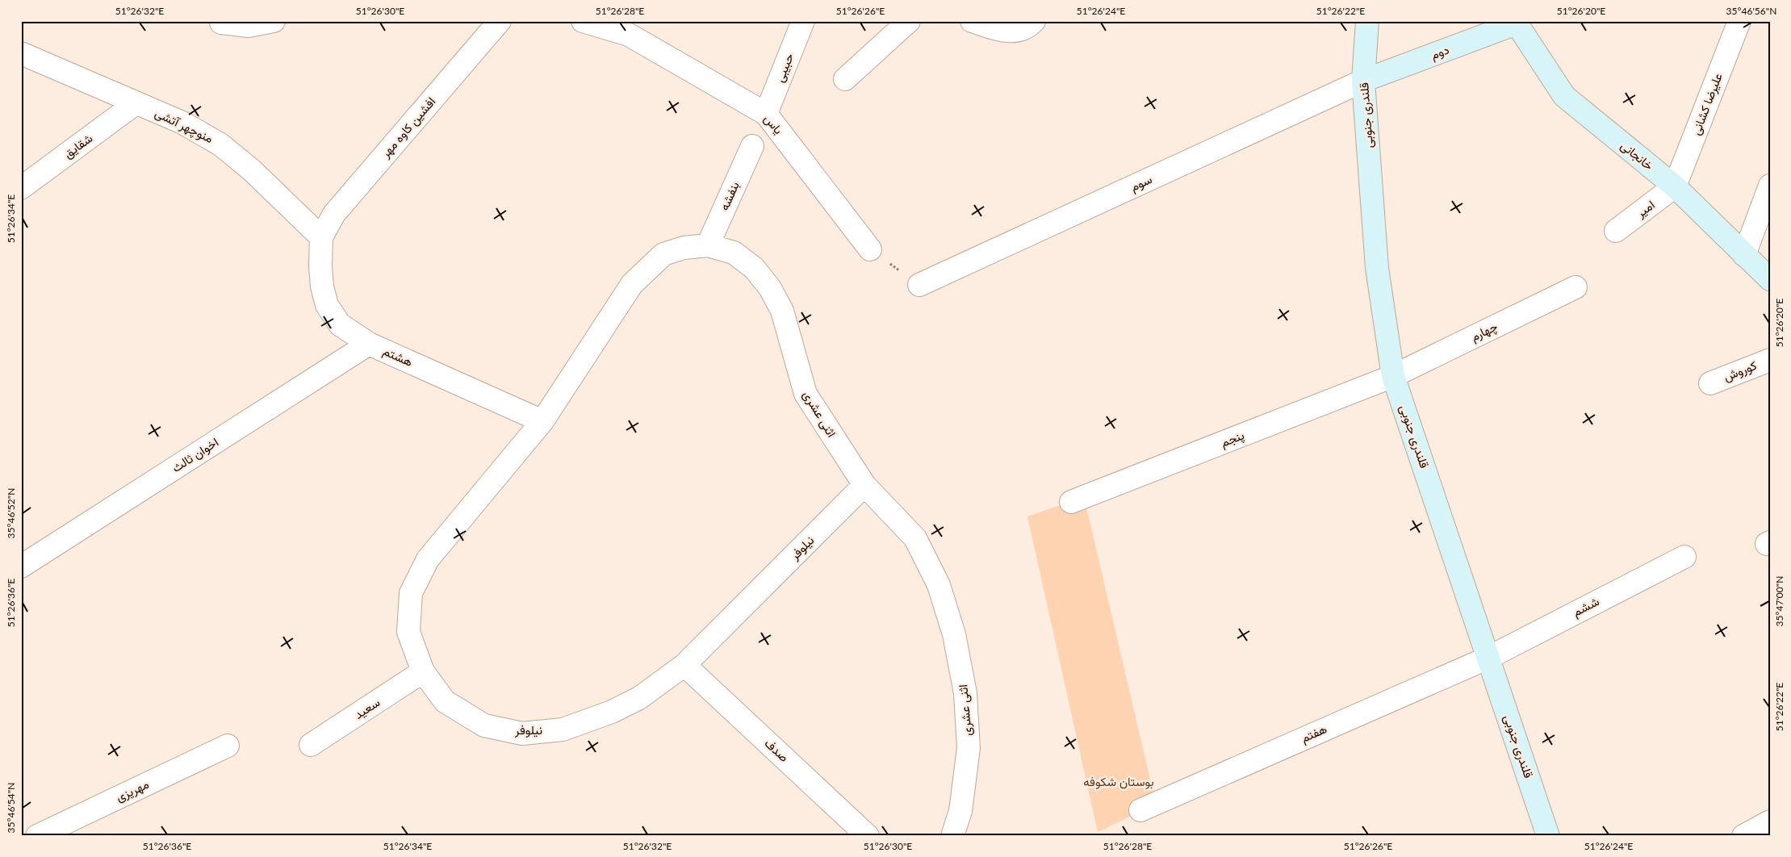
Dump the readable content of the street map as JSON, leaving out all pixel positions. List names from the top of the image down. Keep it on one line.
{"streets":{"street":["دوم","حبیبی","علیرضا کشانی","قلندری جنوبی","یاس","منوچهر آتشی","افشین کاوه مهر","شقایق","خانجانی","سوم","بنفشه","امیر","چهارم","هشتم","کوروش","اثنی عشری","پنجم","اخوان ثالث","نیلوفر","ششم","سعید","هفتم","صدف","مهریزی"]},"crossings":[["دوم","قلندری جنوبی"],["دوم","خانجانی"],["دوم","سوم"],["حبیبی","یاس"],["علیرضا کشانی","خانجانی"],["علیرضا کشانی","امیر"],["قلندری جنوبی","سوم"],["قلندری جنوبی","چهارم"],["قلندری جنوبی","پنجم"],["قلندری جنوبی","ششم"],["قلندری جنوبی","هفتم"],["منوچهر آتشی","افشین کاوه مهر"],["منوچهر آتشی","شقایق"],["منوچهر آتشی","هشتم"],["افشین کاوه مهر","هشتم"],["خانجانی","امیر"],["بنفشه","اثنی عشری"],["چهارم","پنجم"],["هشتم","اثنی عشری"],["هشتم","اخوان ثالث"],["هشتم","نیلوفر"],["اثنی عشری","نیلوفر"],["نیلوفر","سعید"],["نیلوفر","صدف"],["ششم","هفتم"]],"parks":["بوستان شکوفه"],"coordinates":["51°26'32\"E","51°26'30\"E","51°26'28\"E","51°26'26\"E","51°26'24\"E","51°26'22\"E","51°26'20\"E","35°46'56\"N","51°26'34\"E","35°46'52\"N","35°47'00\"N","51°26'36\"E","35°46'54\"N"]}
